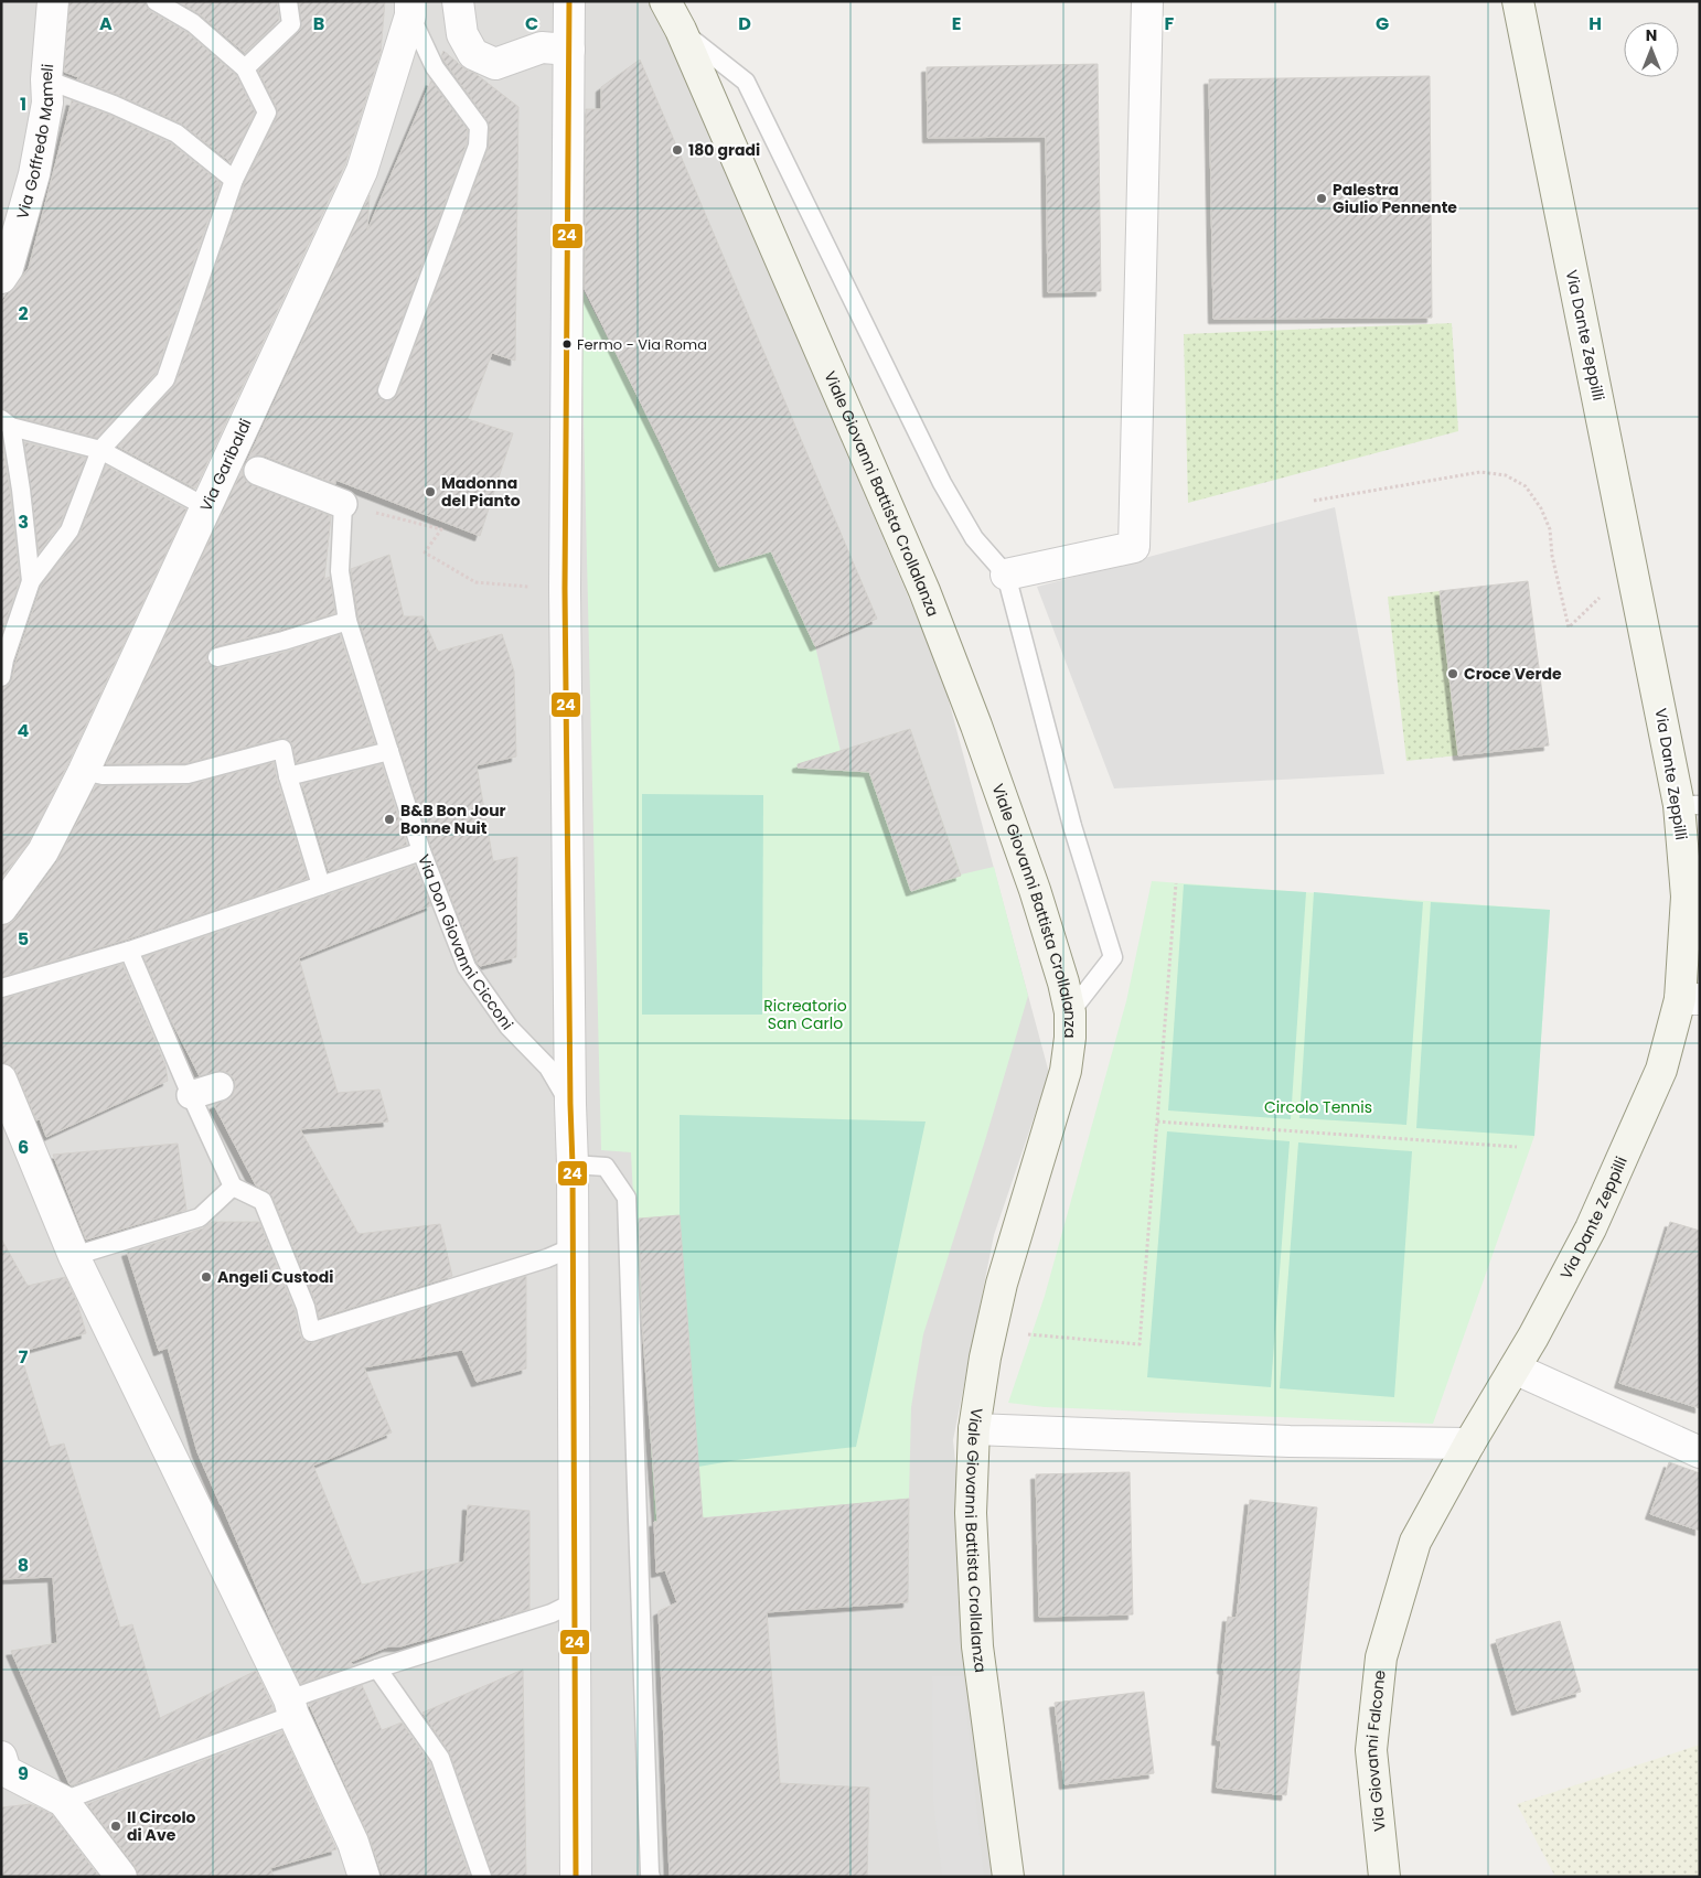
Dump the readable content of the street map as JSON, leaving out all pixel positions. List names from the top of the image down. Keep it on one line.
{"streets":{"main road":["Via Dante Zeppilli","Viale Giovanni Battista Crollalanza","Via Giovanni Falcone"],"street":["Via Goffredo Mameli","Via Garibaldi"],"lane":["Via Don Giovanni Cicconi"]},"crossings":[["Via Dante Zeppilli","Via Giovanni Falcone"]],"parks":["Ricreatorio San Carlo","Circolo Tennis"],"places":["180 gradi","Palestra Giulio Pennente","Fermo - Via Roma","Madonna del Pianto","Croce Verde","B&B Bon Jour Bonne Nuit","Angeli Custodi","Il Circolo di Ave"],"lines":["transit line 24"],"north":"top","grid":{"columns":["A","B","C","D","E","F","G","H"],"rows":["1","2","3","4","5","6","7","8","9"]}}
